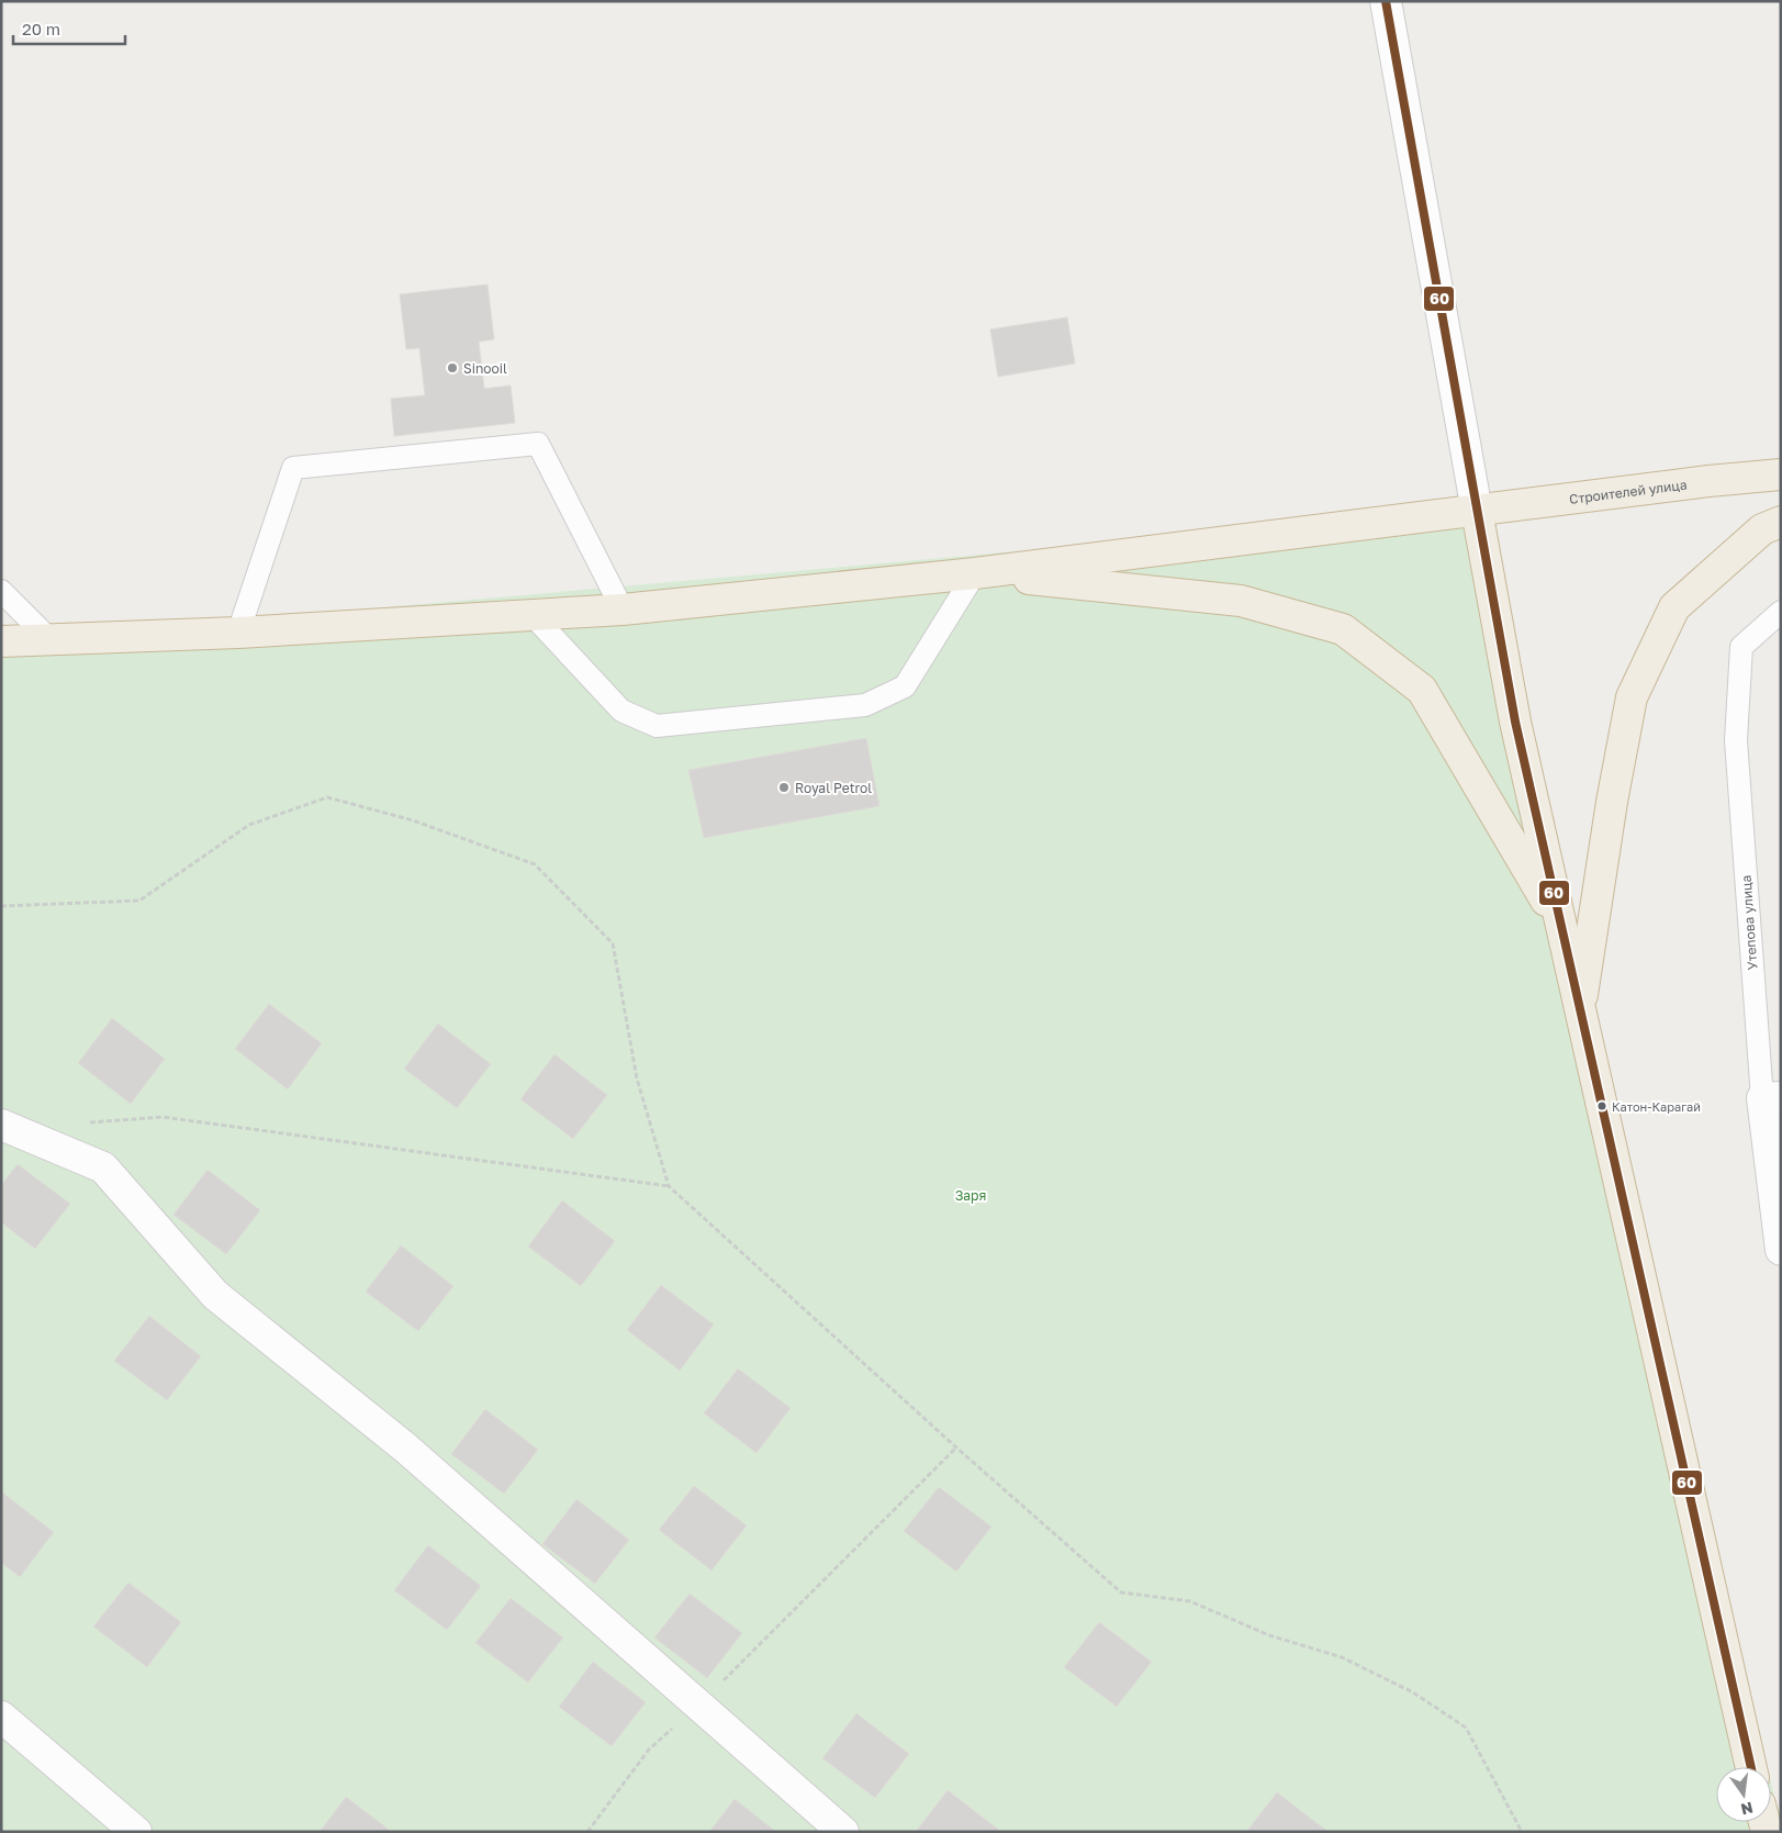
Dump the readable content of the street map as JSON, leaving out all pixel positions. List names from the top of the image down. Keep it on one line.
{"streets":{"highway":["Строителей улица"],"street":["Утепова улица"]},"parks":["Заря"],"places":["Sinooil","Royal Petrol","Катон-Карагай"],"lines":["transit line 60"],"scale_bar":"20 m","north":"bottom"}
